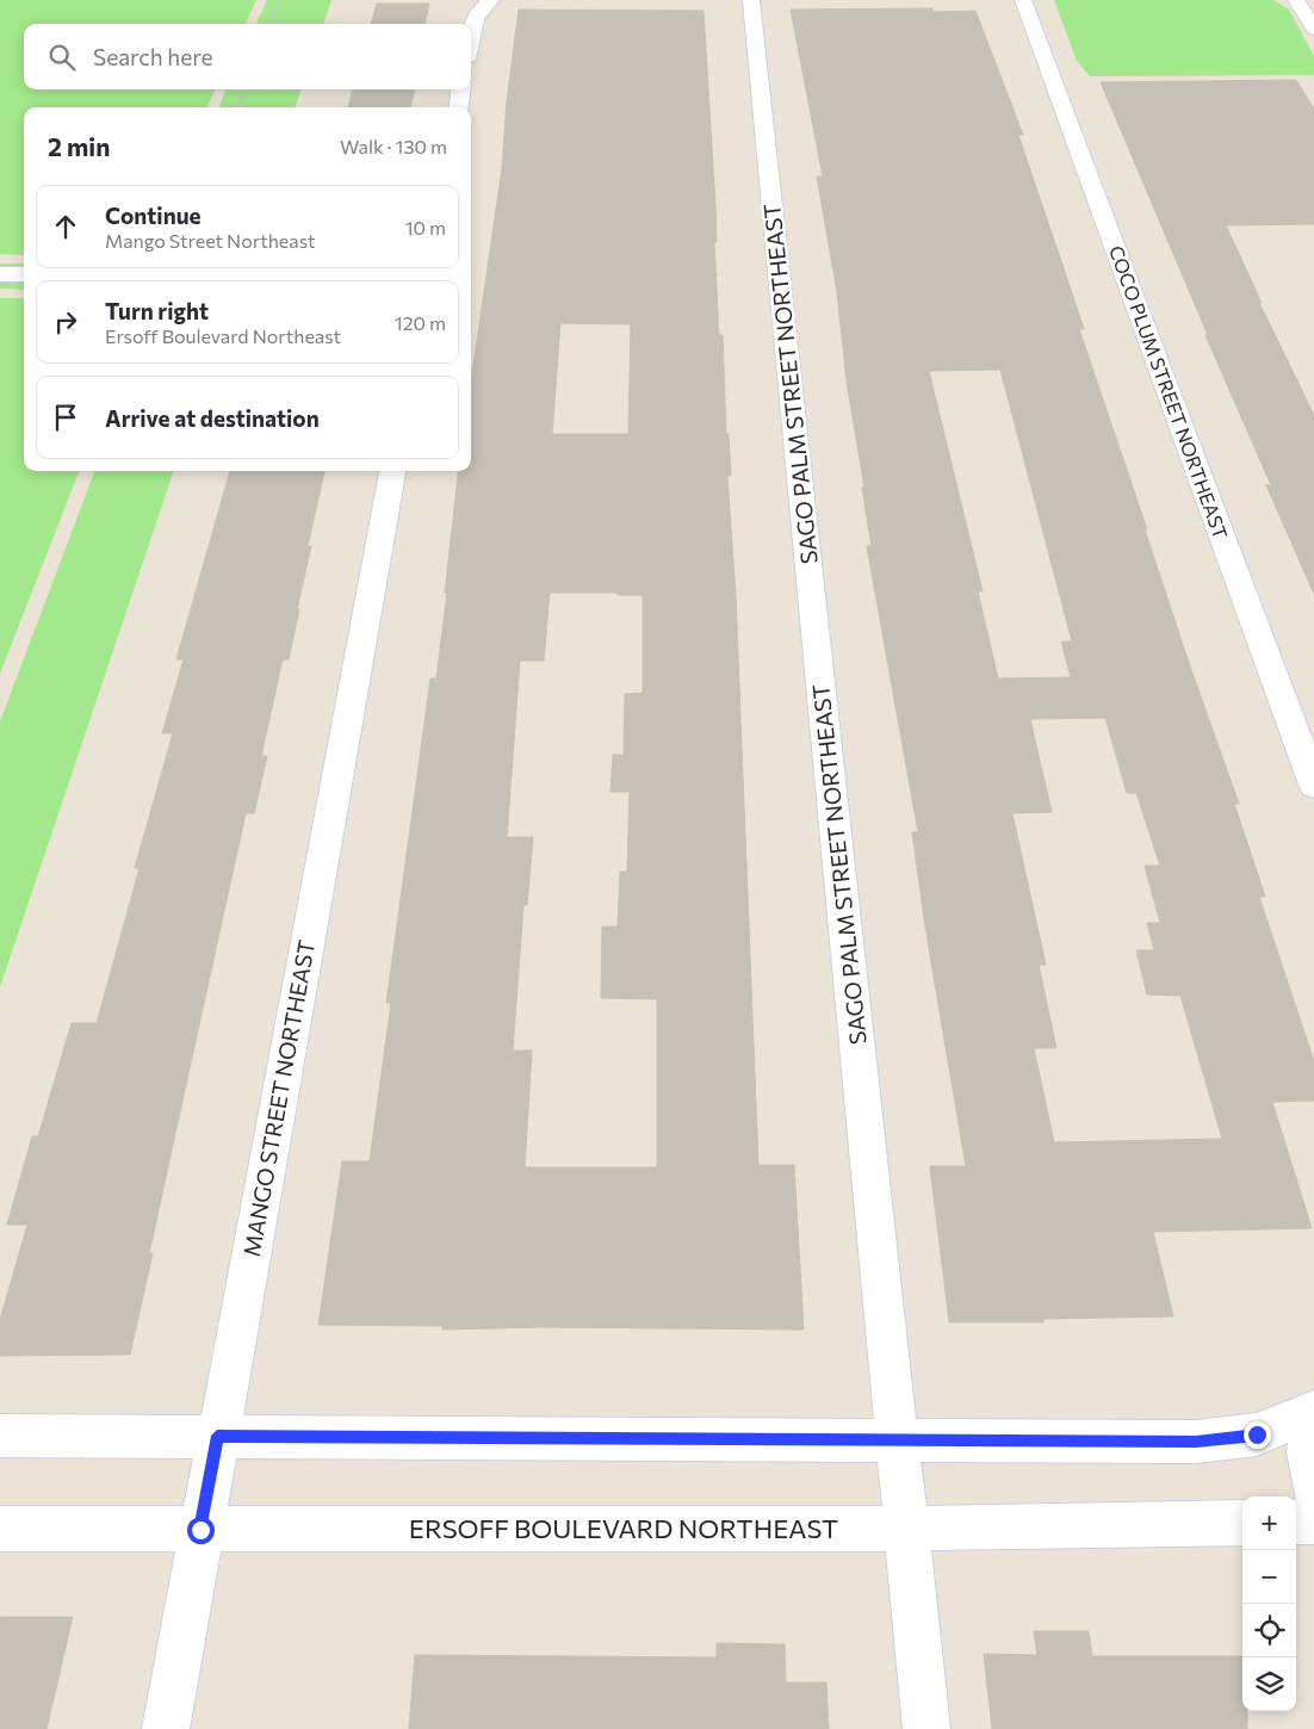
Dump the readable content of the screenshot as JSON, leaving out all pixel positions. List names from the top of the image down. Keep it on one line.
{"streets":{"street":["SAGO PALM STREET NORTHEAST","COCO PLUM STREET NORTHEAST","MANGO STREET NORTHEAST","ERSOFF BOULEVARD NORTHEAST"]},"crossings":[["SAGO PALM STREET NORTHEAST","ERSOFF BOULEVARD NORTHEAST"],["MANGO STREET NORTHEAST","ERSOFF BOULEVARD NORTHEAST"]],"page":{"search":"Search here","heading":["2 min","Walk · 130 m"],"list":[["Continue","Mango Street Northeast","10 m"],["Turn right","Ersoff Boulevard Northeast","120 m"],"Arrive at destination"],"map_buttons":["+","−"]}}
